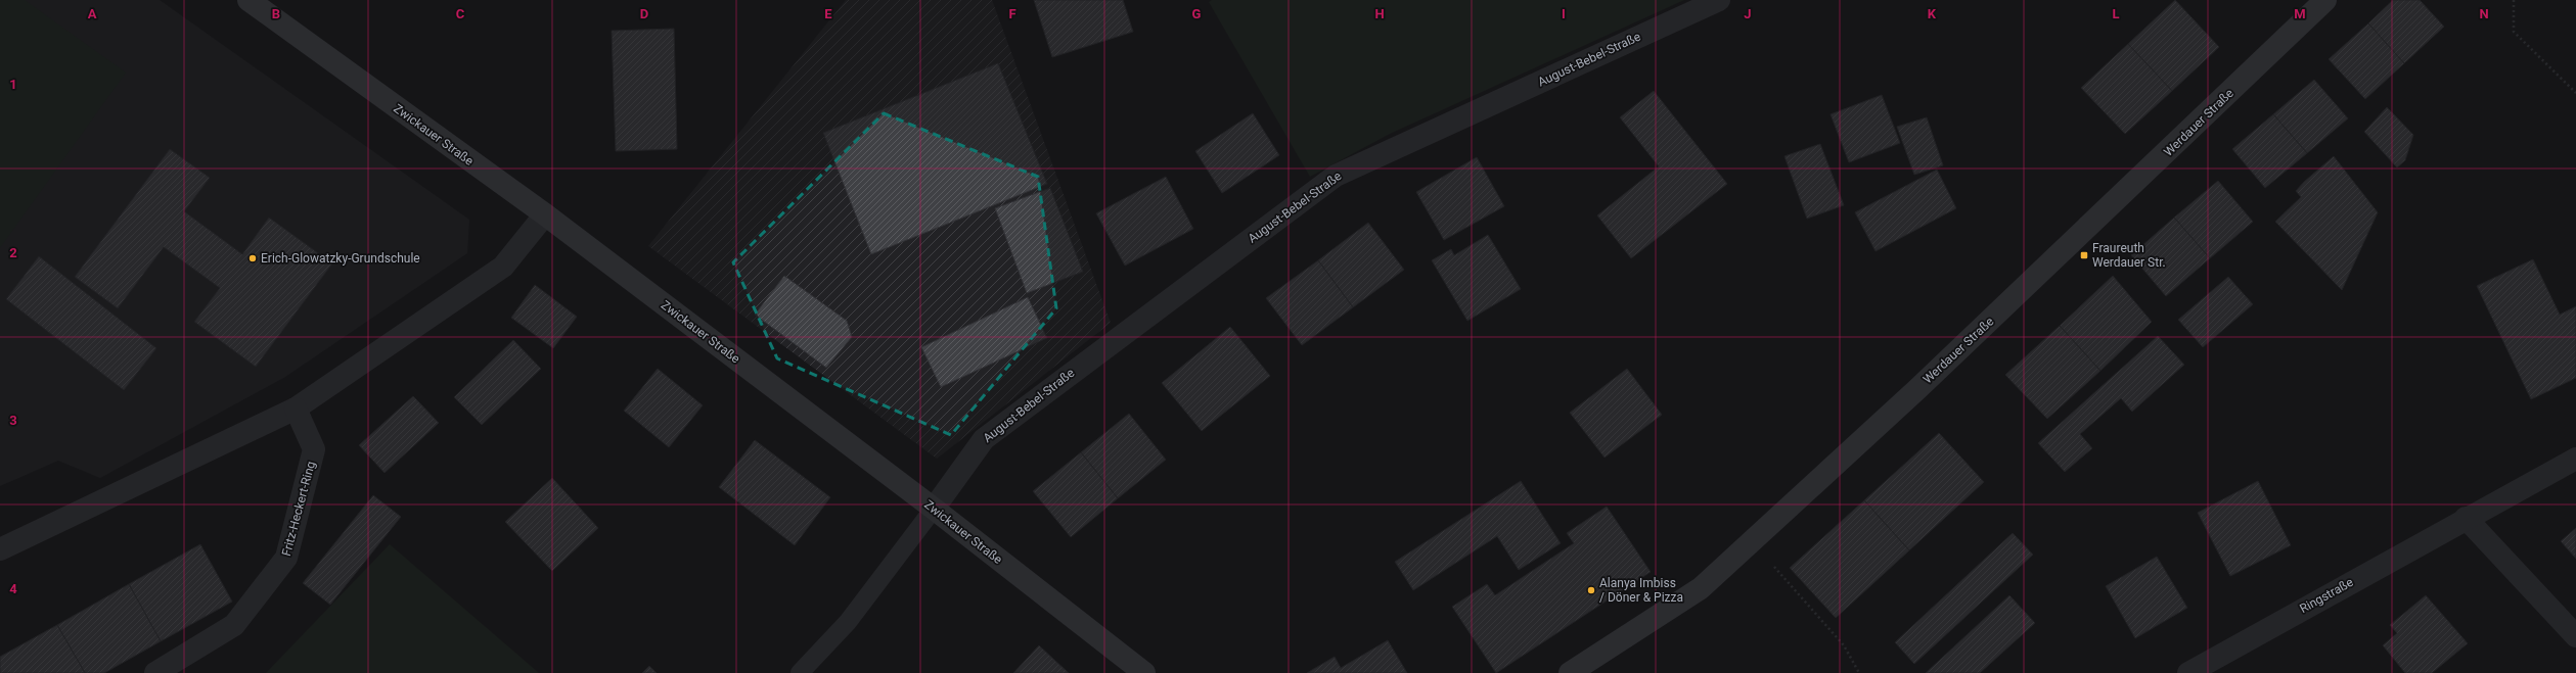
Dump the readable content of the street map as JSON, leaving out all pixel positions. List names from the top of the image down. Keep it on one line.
{"streets":{"street":["August-Bebel-Straße","Werdauer Straße","Zwickauer Straße","Fritz-Heckert-Ring","Ringstraße"]},"crossings":[["August-Bebel-Straße","Zwickauer Straße"]],"places":{"transit":["Fraureuth Werdauer Str."],"other":["Erich-Glowatzky-Grundschule","Alanya Imbiss / Döner & Pizza"]},"grid":{"columns":["A","B","C","D","E","F","G","H","I","J","K","L","M","N"],"rows":["1","2","3","4"]}}
